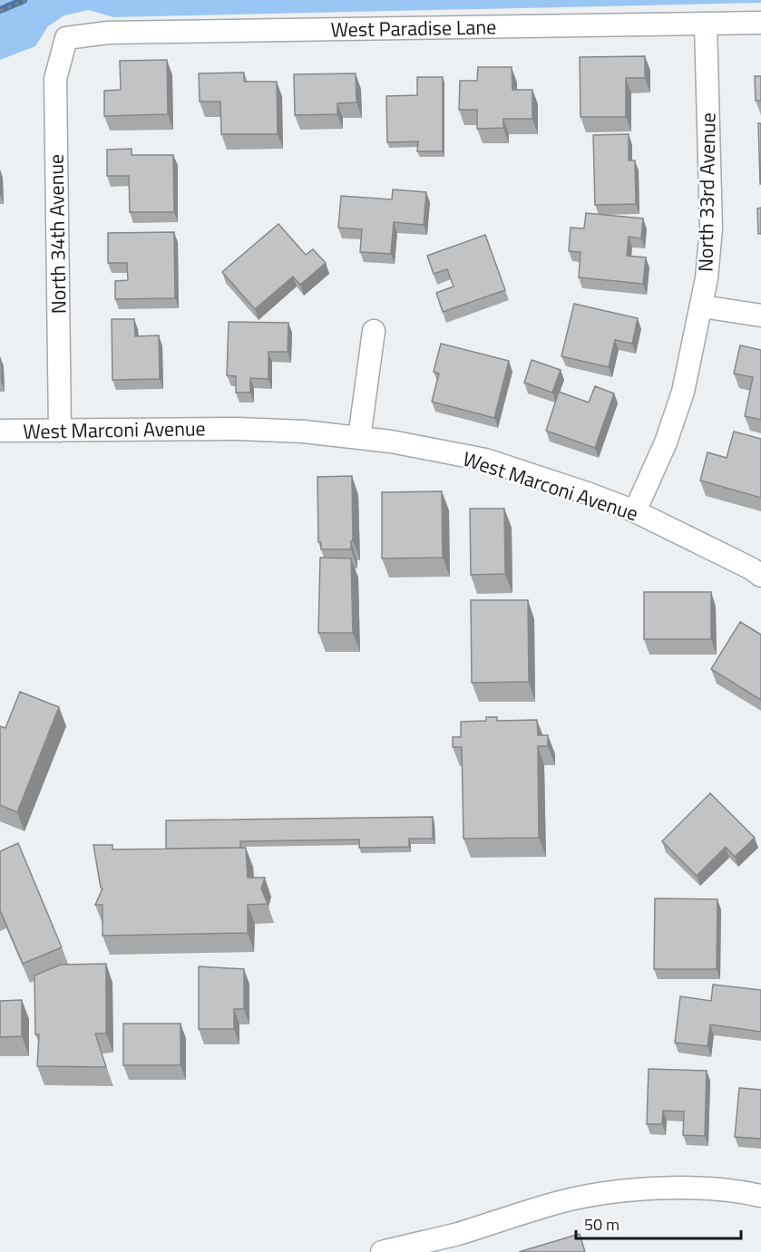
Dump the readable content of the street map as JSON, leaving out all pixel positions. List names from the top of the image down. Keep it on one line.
{"streets":{"street":["West Paradise Lane","North 33rd Avenue","North 34th Avenue","West Marconi Avenue"]},"crossings":[["West Paradise Lane","North 33rd Avenue"],["West Paradise Lane","North 34th Avenue"],["North 33rd Avenue","West Marconi Avenue"],["North 34th Avenue","West Marconi Avenue"]],"scale_bar":"50 m"}
